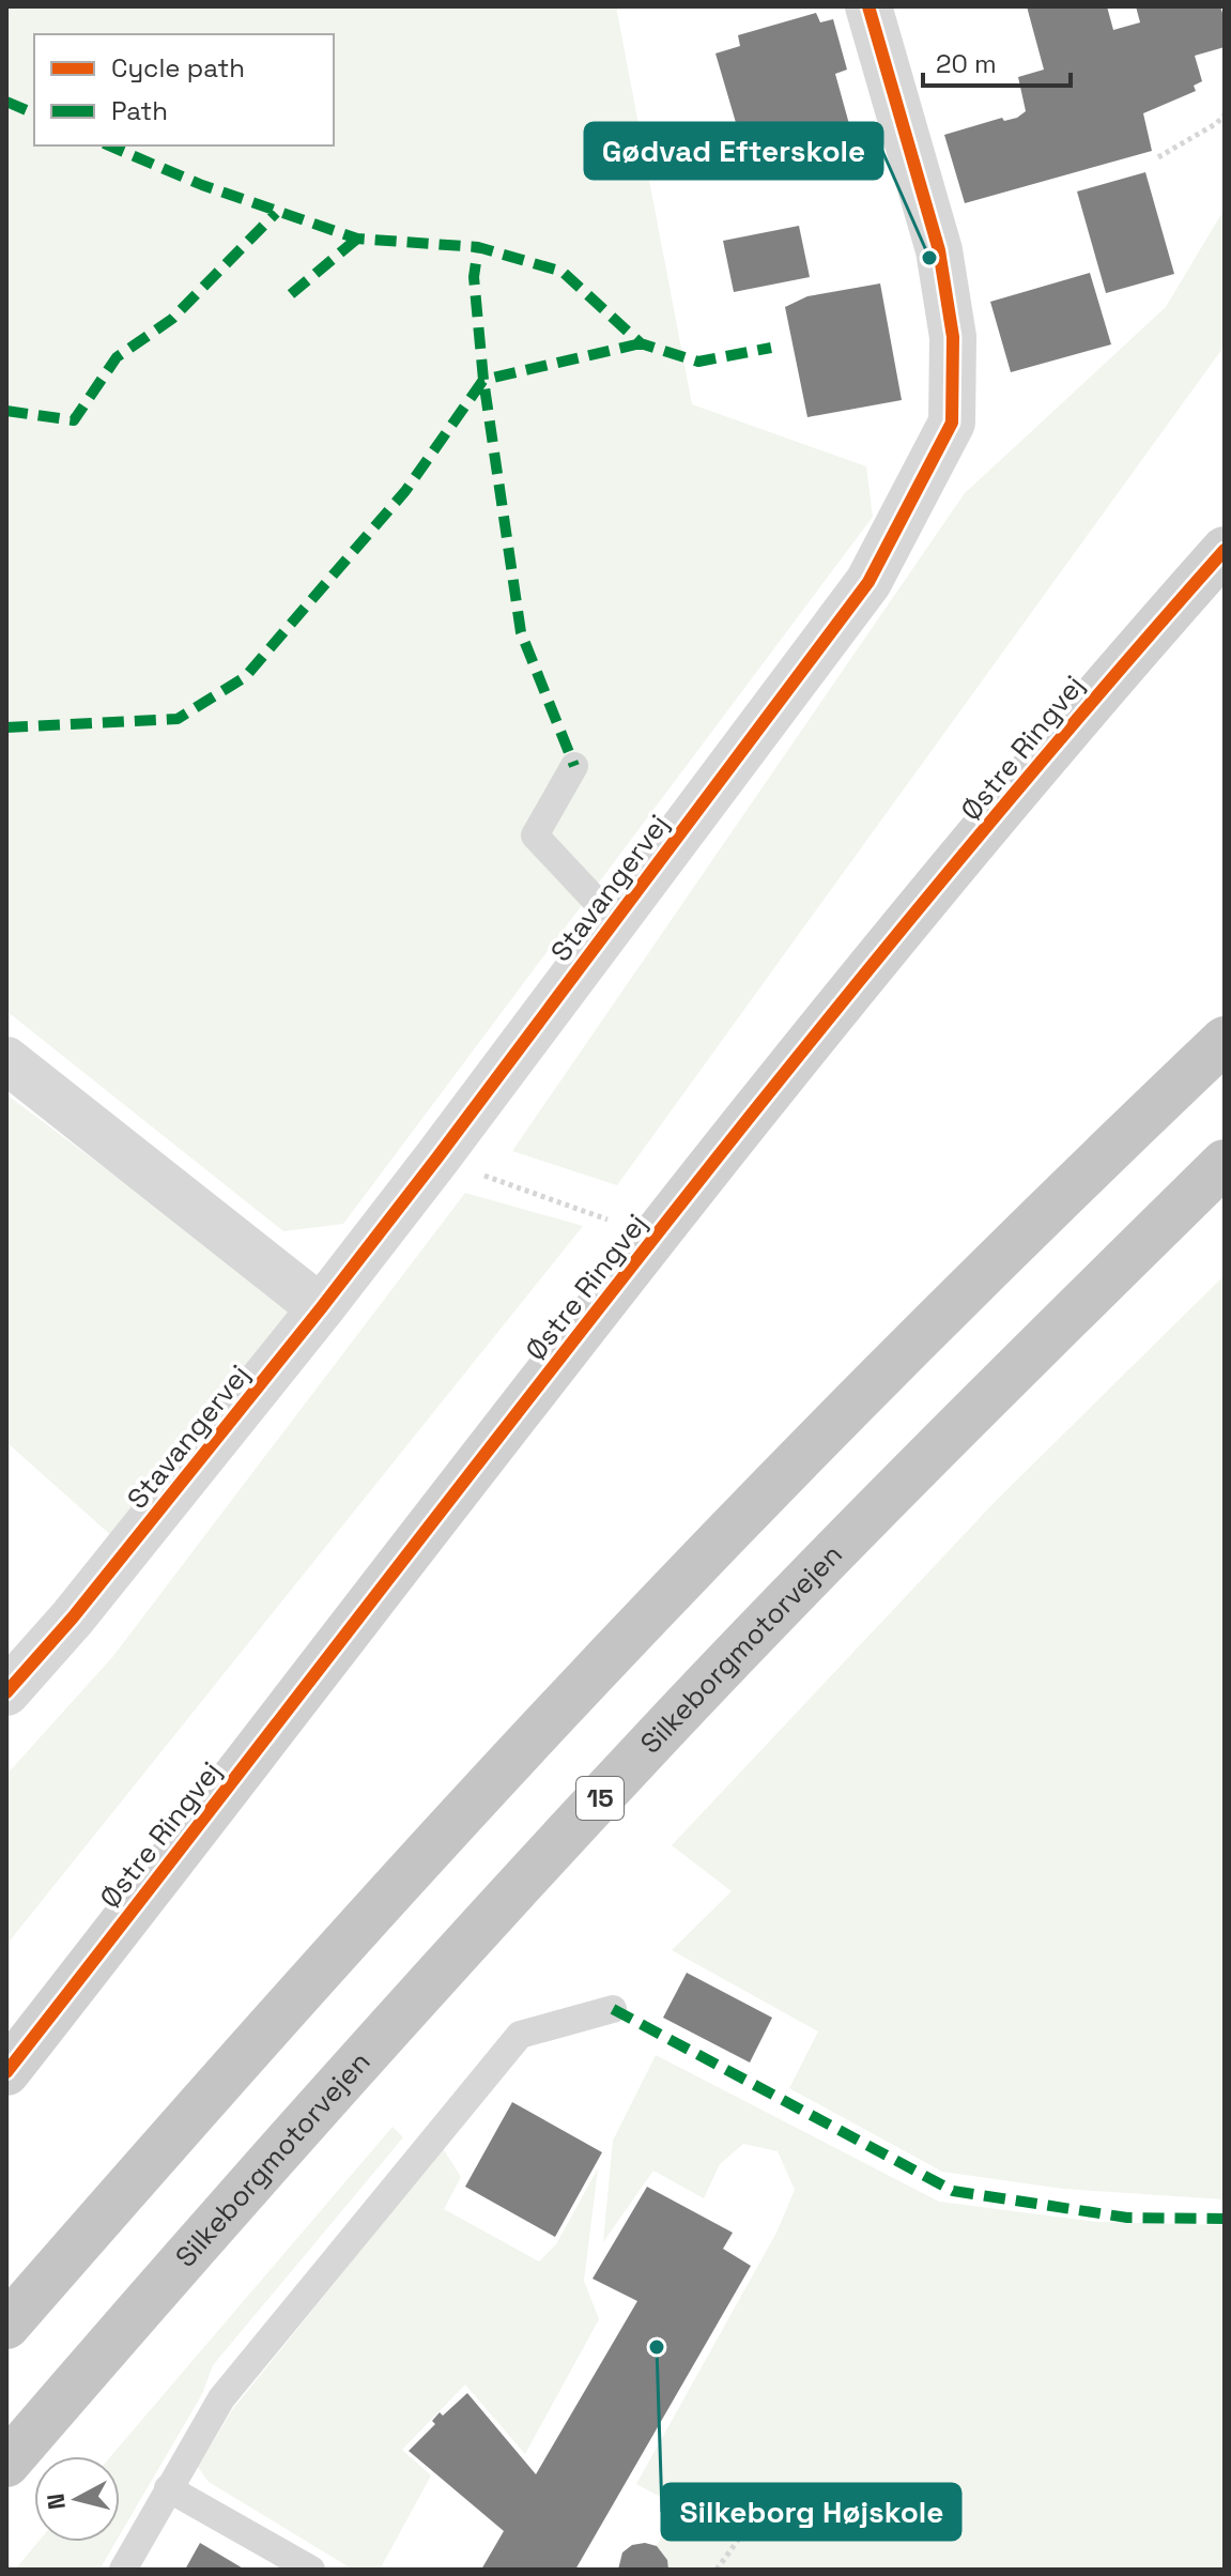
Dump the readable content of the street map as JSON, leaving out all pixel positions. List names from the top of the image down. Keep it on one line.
{"streets":{"highway":["Silkeborgmotorvejen","15"],"main road":["Østre Ringvej"],"street":["Stavangervej"]},"places":["Gødvad Efterskole","Silkeborg Højskole"],"legend":["Cycle path","Path"],"scale_bar":"20 m","north":"left"}
